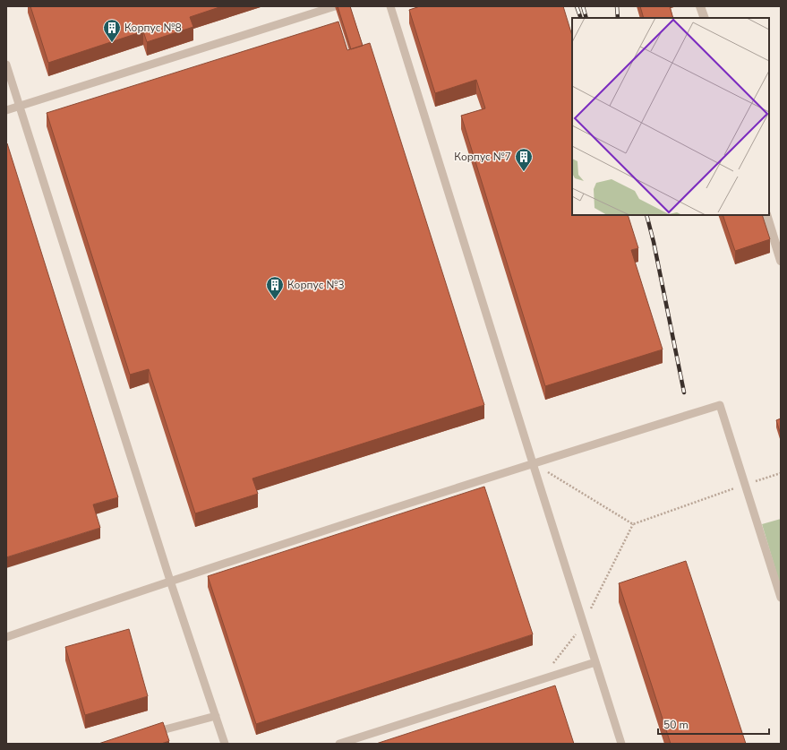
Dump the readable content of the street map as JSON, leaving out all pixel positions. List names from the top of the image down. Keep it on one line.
{"places":{"building":["Корпус №8","Корпус №7","Корпус №3"]},"scale_bar":"50 m"}
